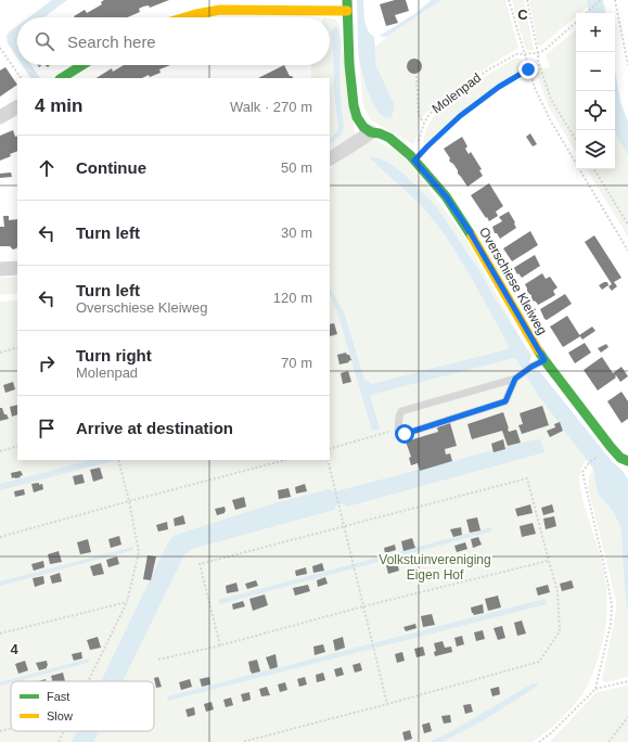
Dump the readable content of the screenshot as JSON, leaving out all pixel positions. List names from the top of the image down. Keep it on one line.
{"streets":{"street":["Overschiese Kleiweg"],"path":["Molenpad"]},"crossings":[["Molenpad","Overschiese Kleiweg"]],"parks":["Volkstuinvereniging Eigen Hof"],"legend":["Fast","Slow"],"page":{"map_buttons":["+","−"],"search":"Search here","heading":["4 min","Walk · 270 m"],"list":[["Continue","50 m"],["Turn left","30 m"],["Turn left","Overschiese Kleiweg","120 m"],["Turn right","Molenpad","70 m"],"Arrive at destination"]},"grid":{"columns":["C"],"rows":["4"]}}
